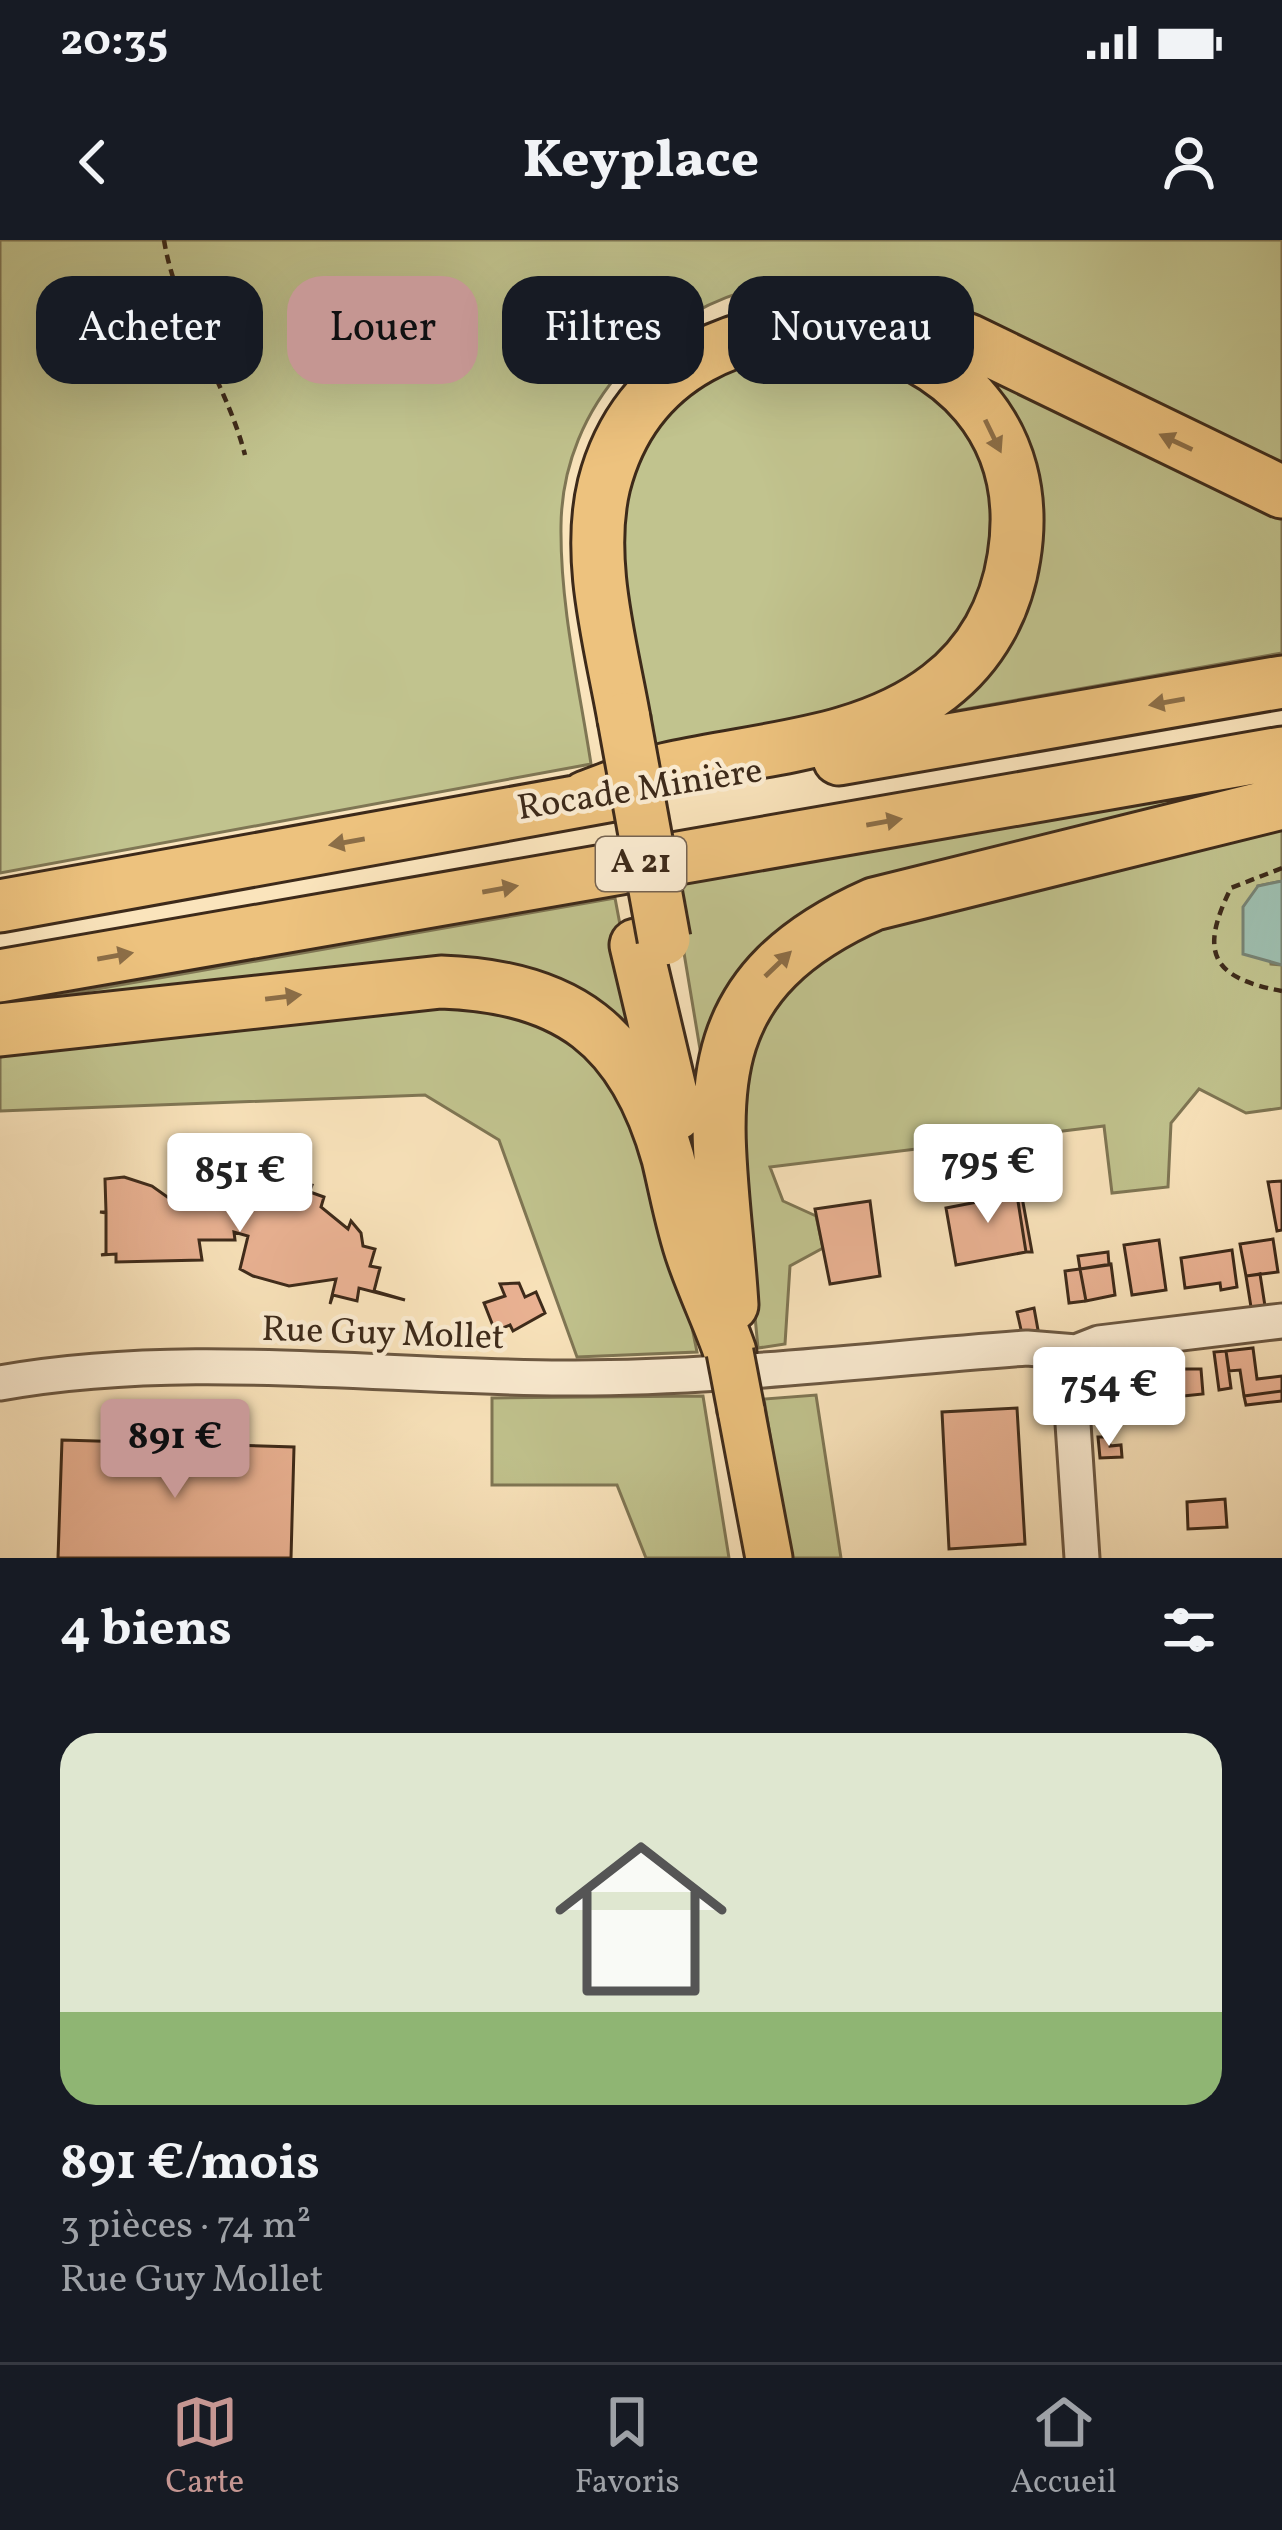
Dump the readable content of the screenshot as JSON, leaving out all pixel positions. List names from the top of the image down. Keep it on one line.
{"streets":{"highway":["Rocade Minière","A 21"],"street":["Rue Guy Mollet"]},"page":{"status":"20:35","header":"Keyplace","chip":["Acheter","Louer","Filtres","Nouveau"],"price":["795 €","851 €","754 €","891 €"],"heading":"4 biens","list":[{"name":"891 €/mois","note":"3 pièces · 74 m² · Rue Guy Mollet"}],"tabs":["Carte","Favoris","Accueil"]}}
